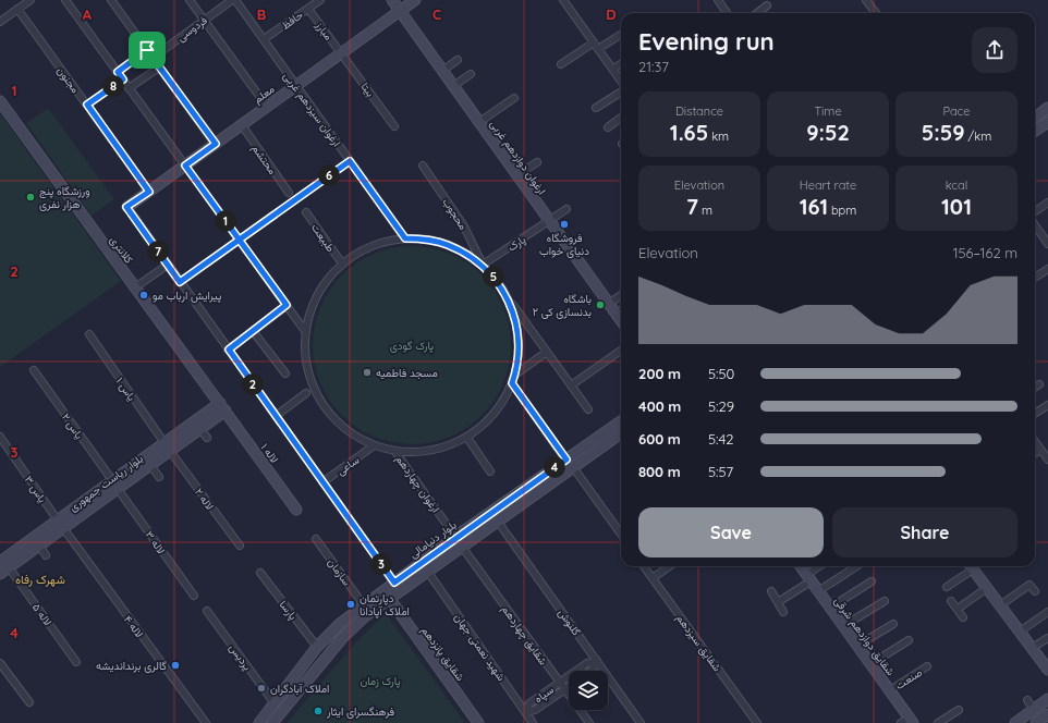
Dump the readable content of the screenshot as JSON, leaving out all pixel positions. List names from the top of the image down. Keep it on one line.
{"streets":{"street":["حافظ","فردوسی","مبارز","مجنون","بیتا","معلم","ارغوان سیزدهم غربی","ارغوان دوازدهم غربی","محتشم","محجوب","طبیعت","پارک","کلانتری","یاس ۱","یاس ۲","لاله ۱","ساعی","بلوار ریاست جمهوری","ارغوان چهاردهم","یاس ۳","لاله ۲","بلوار دنیامالی","لاله ۳","سازمان","پارسا","لاله ۵","گلنوش","لاله ۴","شقایق چهاردهم","شقایق دوازدهم شرقی","شقایق سیزدهم","شهید نعمتی جهان","شقایق پانزدهم","پردیس","صنعت","سپاه"]},"crossings":[["حافظ","مبارز"],["حافظ","ارغوان سیزدهم غربی"],["فردوسی","ارغوان سیزدهم غربی"],["مبارز","بیتا"],["مبارز","معلم"],["مجنون","معلم"],["بیتا","معلم"],["معلم","ارغوان سیزدهم غربی"],["معلم","ارغوان دوازدهم غربی"],["معلم","محتشم"],["ارغوان دوازدهم غربی","پارک"],["محجوب","پارک"],["کلانتری","لاله ۱"],["کلانتری","بلوار ریاست جمهوری"],["یاس ۱","بلوار ریاست جمهوری"],["یاس ۱","لاله ۲"],["یاس ۲","بلوار ریاست جمهوری"],["یاس ۲","لاله ۳"],["لاله ۱","بلوار ریاست جمهوری"],["بلوار ریاست جمهوری","یاس ۳"],["بلوار ریاست جمهوری","لاله ۲"],["بلوار ریاست جمهوری","لاله ۳"],["بلوار ریاست جمهوری","لاله ۵"],["بلوار ریاست جمهوری","لاله ۴"],["ارغوان چهاردهم","بلوار دنیامالی"],["یاس ۳","لاله ۴"],["بلوار دنیامالی","سازمان"],["بلوار دنیامالی","پارسا"],["بلوار دنیامالی","گلنوش"],["بلوار دنیامالی","شقایق چهاردهم"],["بلوار دنیامالی","شهید نعمتی جهان"],["بلوار دنیامالی","شقایق پانزدهم"],["بلوار دنیامالی","پردیس"],["گلنوش","سپاه"],["شقایق چهاردهم","سپاه"],["شقایق دوازدهم شرقی","صنعت"],["شهید نعمتی جهان","سپاه"]],"districts":["شهرک رفاه"],"parks":["پارک گودی","پارک زمان"],"places":["ورزشگاه پنج هزار نفری","فروشگاه دنیای خواب","پیرایش ارباب مو","باشگاه بدنسازی کی ۲","مسجد فاطمیه","دپارتمان املاک آپادانا","گالری برنداندیشه","املاک آبادگران","فرهنگسرای ایثار"],"page":{"heading":["Evening run","21:37"],"pins":["8","6","1","7","5","2","4","3"],"stats":[["Distance","1.65 km"],["Time","9:52"],["Pace","5:59 /km"],["Elevation","7 m"],["Heart rate","161 bpm"],["kcal","101"]],"chart":["Elevation","156–162 m"],"list":[{"name":"200 m","note":"5:50"},{"name":"400 m","note":"5:29"},{"name":"600 m","note":"5:42"},{"name":"800 m","note":"5:57"}],"buttons":["Save","Share"]},"grid":{"columns":["A","B","C","D"],"rows":["1","2","3","4"]}}
